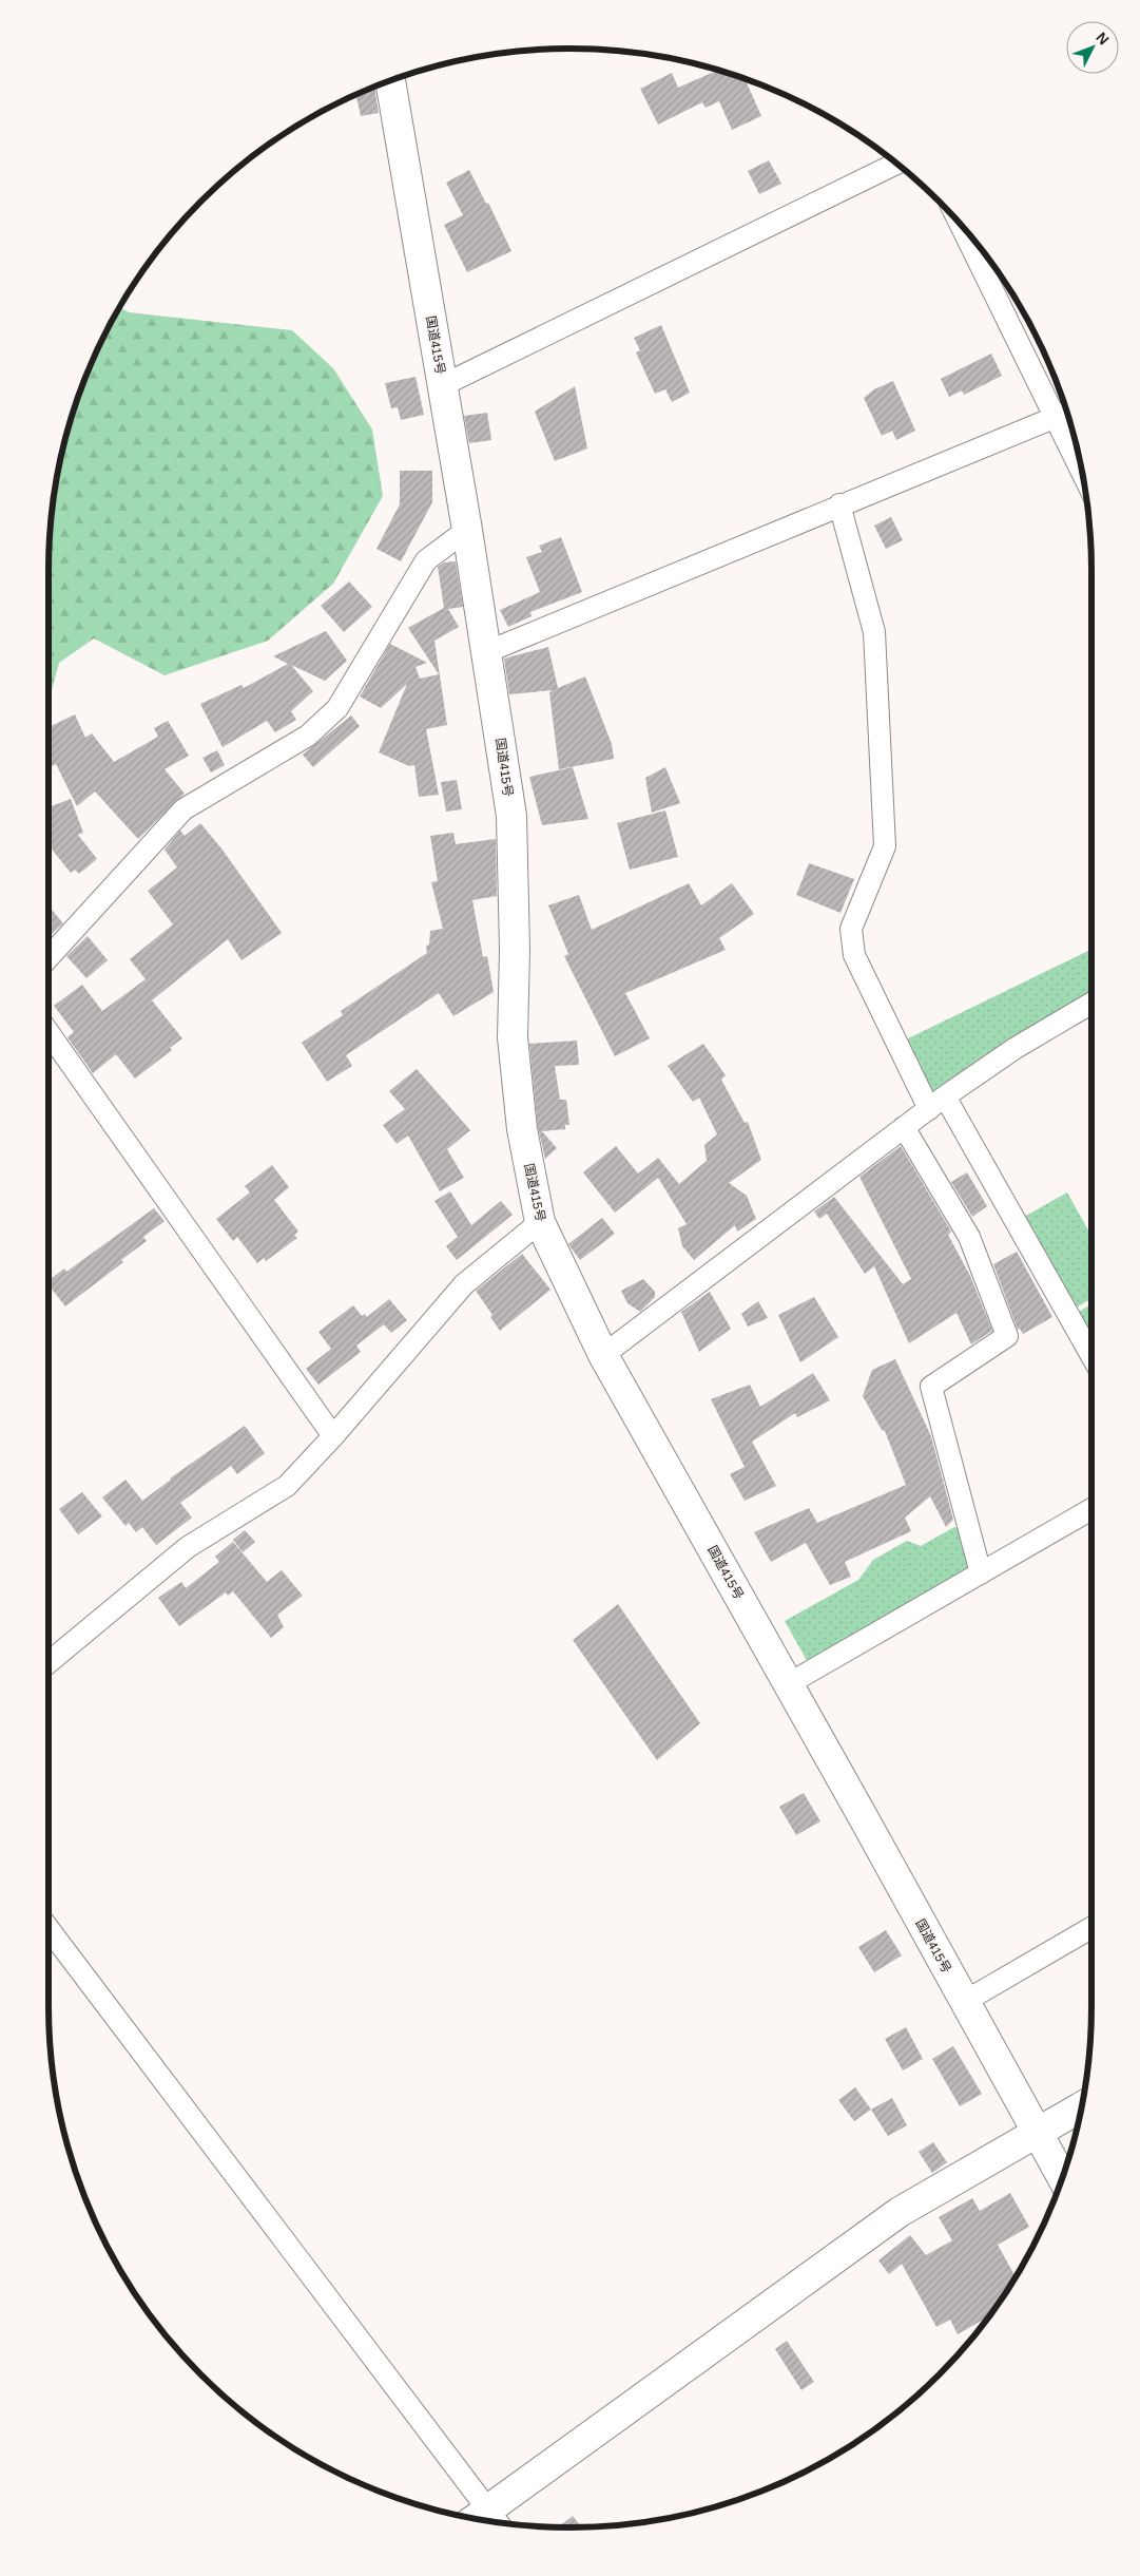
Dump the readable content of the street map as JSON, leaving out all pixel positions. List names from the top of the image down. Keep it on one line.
{"streets":{"main road":["国道415号"]},"north":"top right"}
